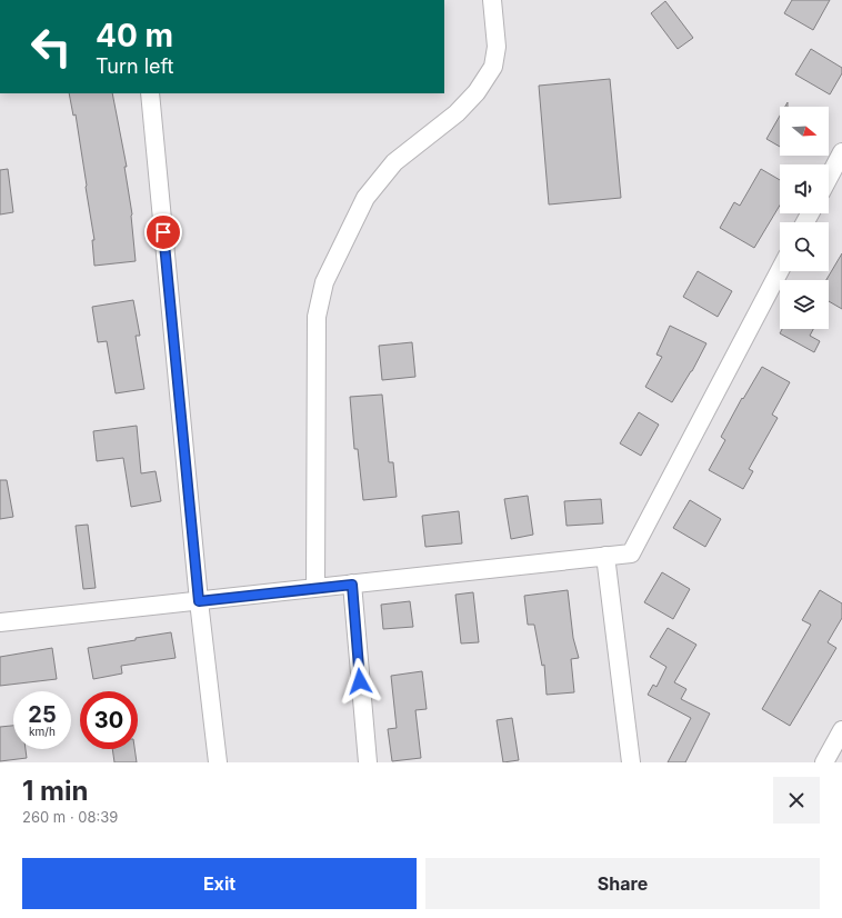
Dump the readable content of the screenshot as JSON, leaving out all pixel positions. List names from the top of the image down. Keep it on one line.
{"north":"right","page":{"turn":["40 m","Turn left"],"speed":"25 km/h","limit":"30","heading":["1 min","260 m · 08:39"],"buttons":["Exit","Share"]}}
